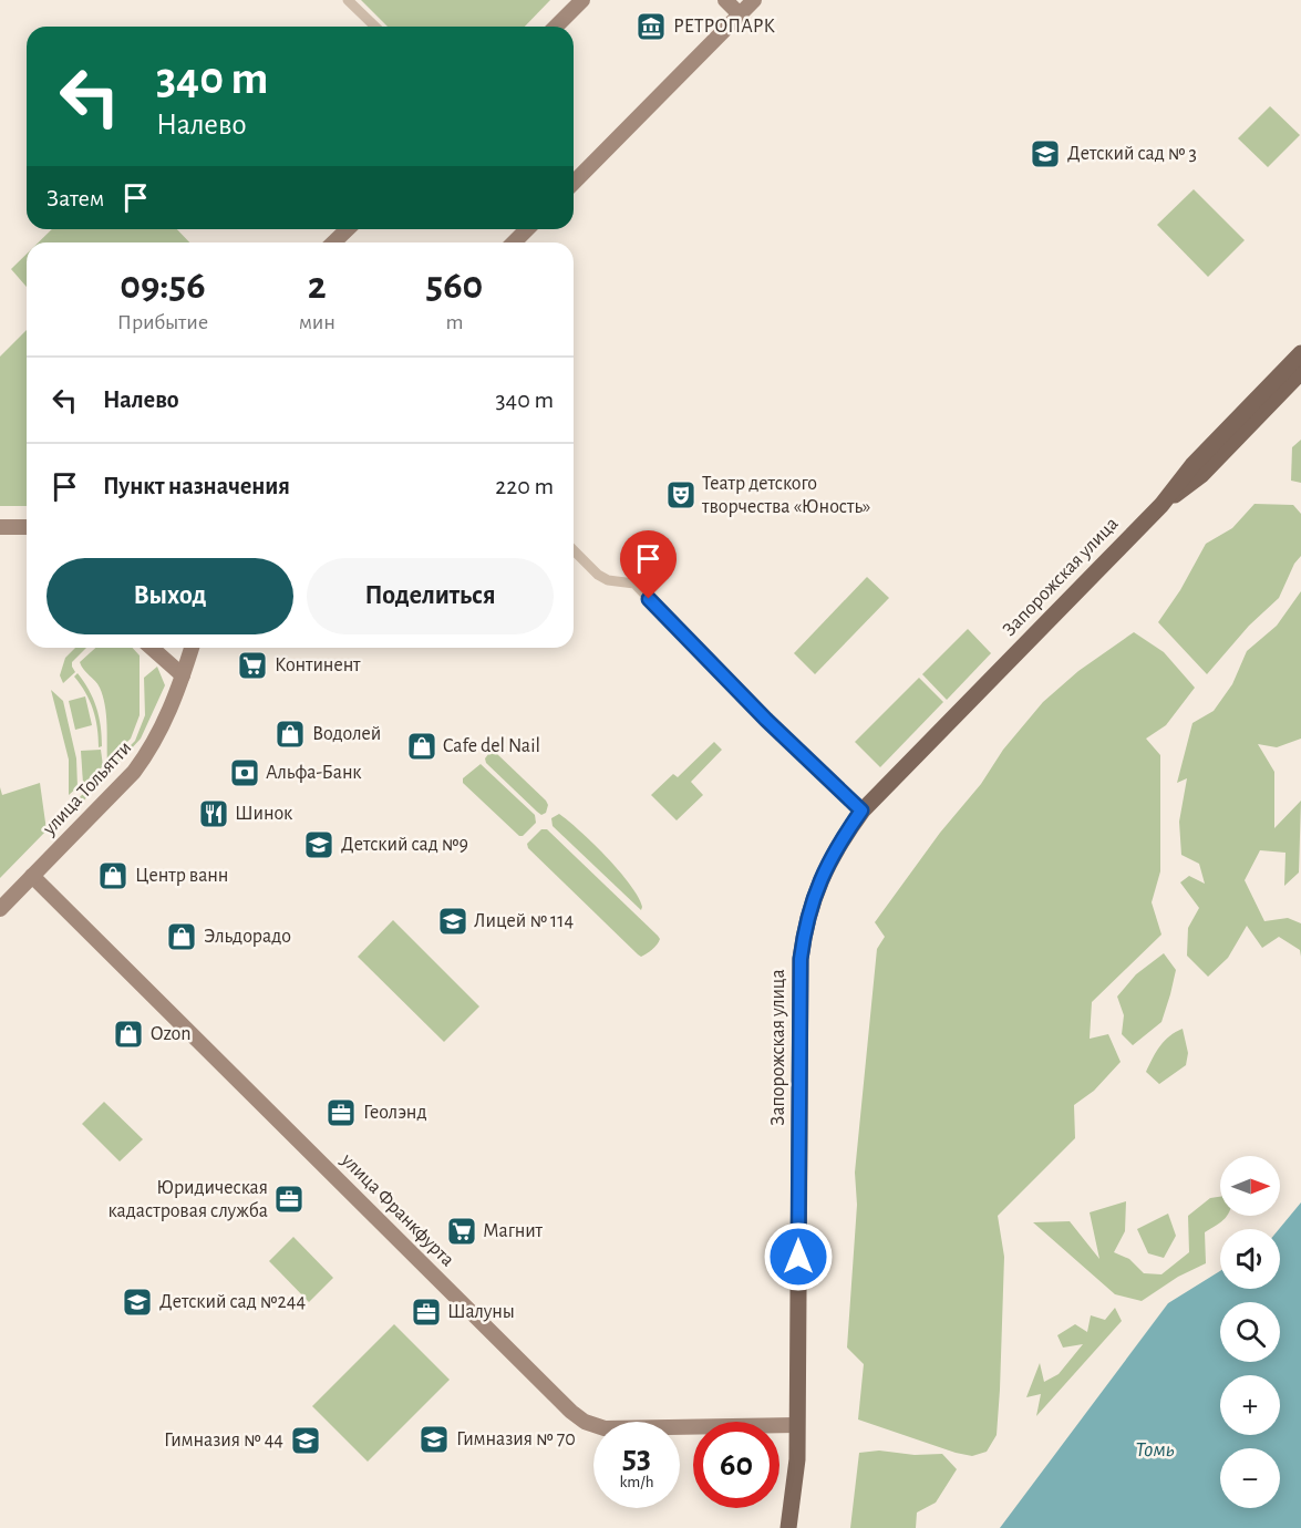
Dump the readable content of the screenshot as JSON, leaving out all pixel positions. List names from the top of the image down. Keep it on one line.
{"streets":{"main road":["Запорожская улица"],"street":["улица Тольятти","улица Франкфурта"]},"crossings":[["Запорожская улица","улица Франкфурта"],["улица Тольятти","улица Франкфурта"]],"water":["Томь"],"places":{"museum":["РЕТРОПАРК"],"school or university":["Детский сад № 3","Детский сад №9","Лицей № 114","Детский сад №244","Гимназия № 70","Гимназия № 44"],"theatre":["Театр детского творчества «Юность»"],"supermarket":["Континент","Магнит"],"shop":["Водолей","Cafe del Nail","Центр ванн","Эльдорадо","Ozon"],"bank":["Альфа-Банк"],"restaurant":["Шинок"],"office":["Геолэнд","Юридическая кадастровая служба","Шалуны"]},"north":"right","page":{"turn":["340 m","Налево"],"then":"Затем","eta":["09:56","Прибытие","2","мин","560","m"],"list":[{"name":"Налево","value":"340 m"},{"name":"Пункт назначения","value":"220 m"}],"buttons":["Выход","Поделиться"],"map_buttons":["+","−"],"speed":"53 km/h","limit":"60"}}
